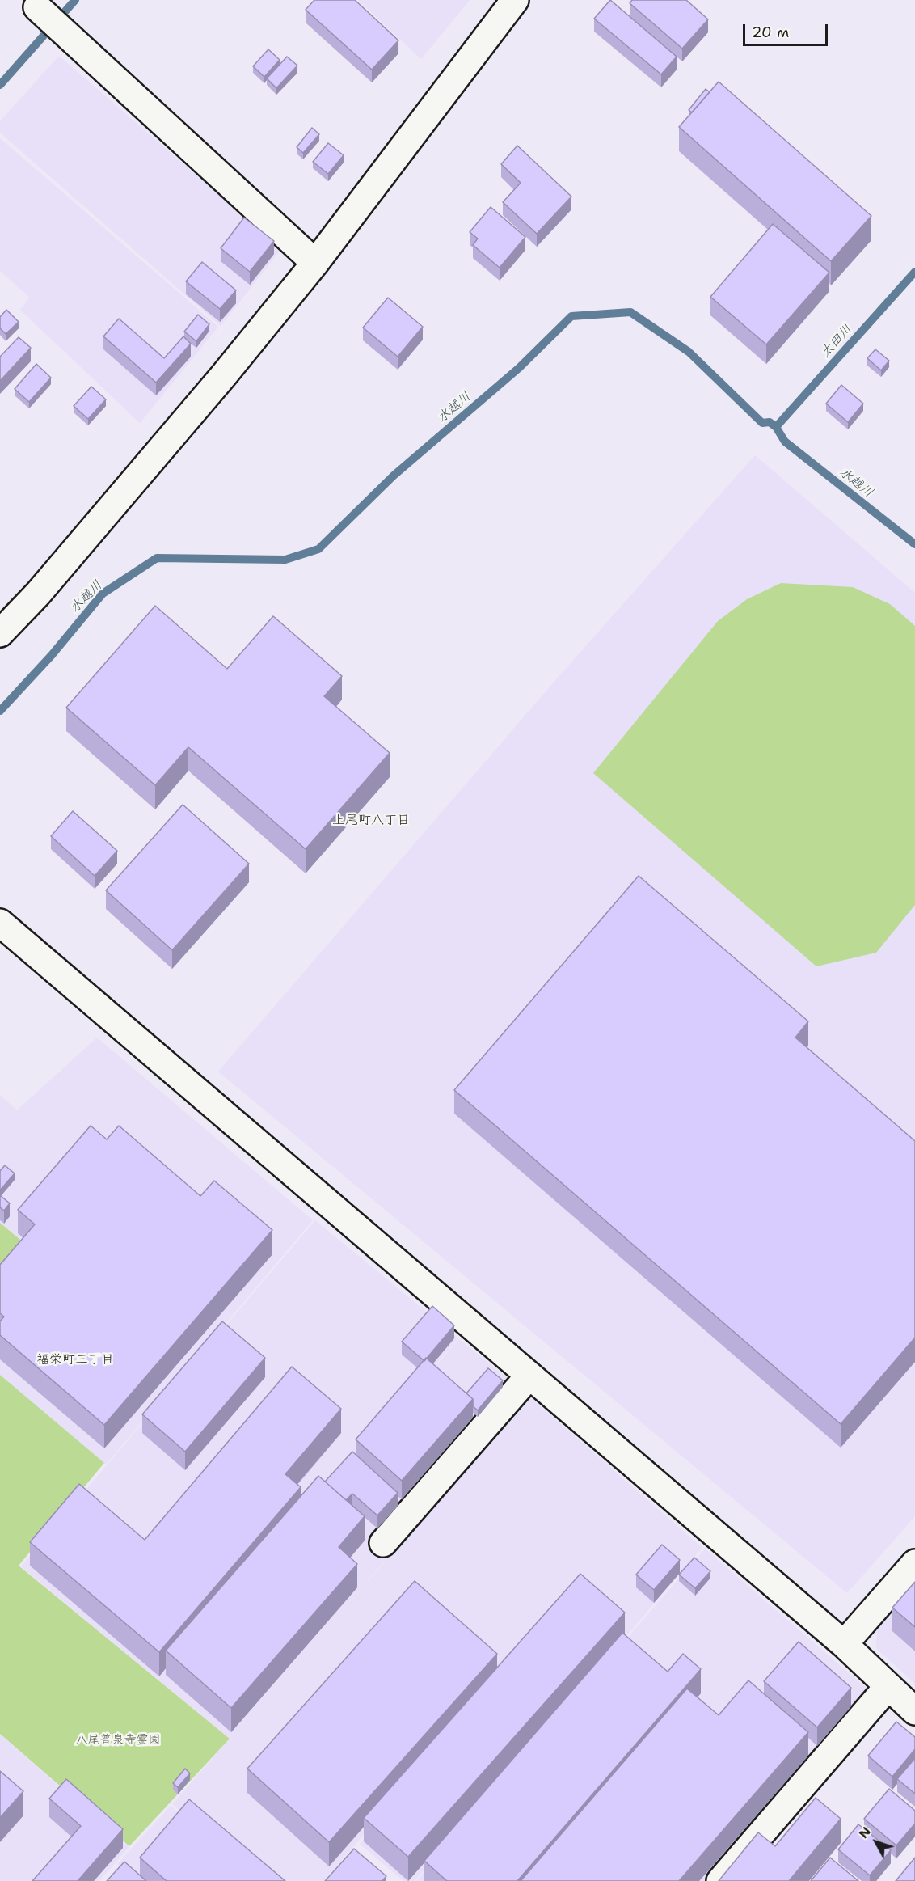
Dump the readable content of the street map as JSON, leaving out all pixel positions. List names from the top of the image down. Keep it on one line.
{"districts":["上尾町八丁目","福栄町三丁目"],"water":["太田川","水越川"],"parks":["八尾普泉寺霊園"],"scale_bar":"20 m","north":"top left"}
